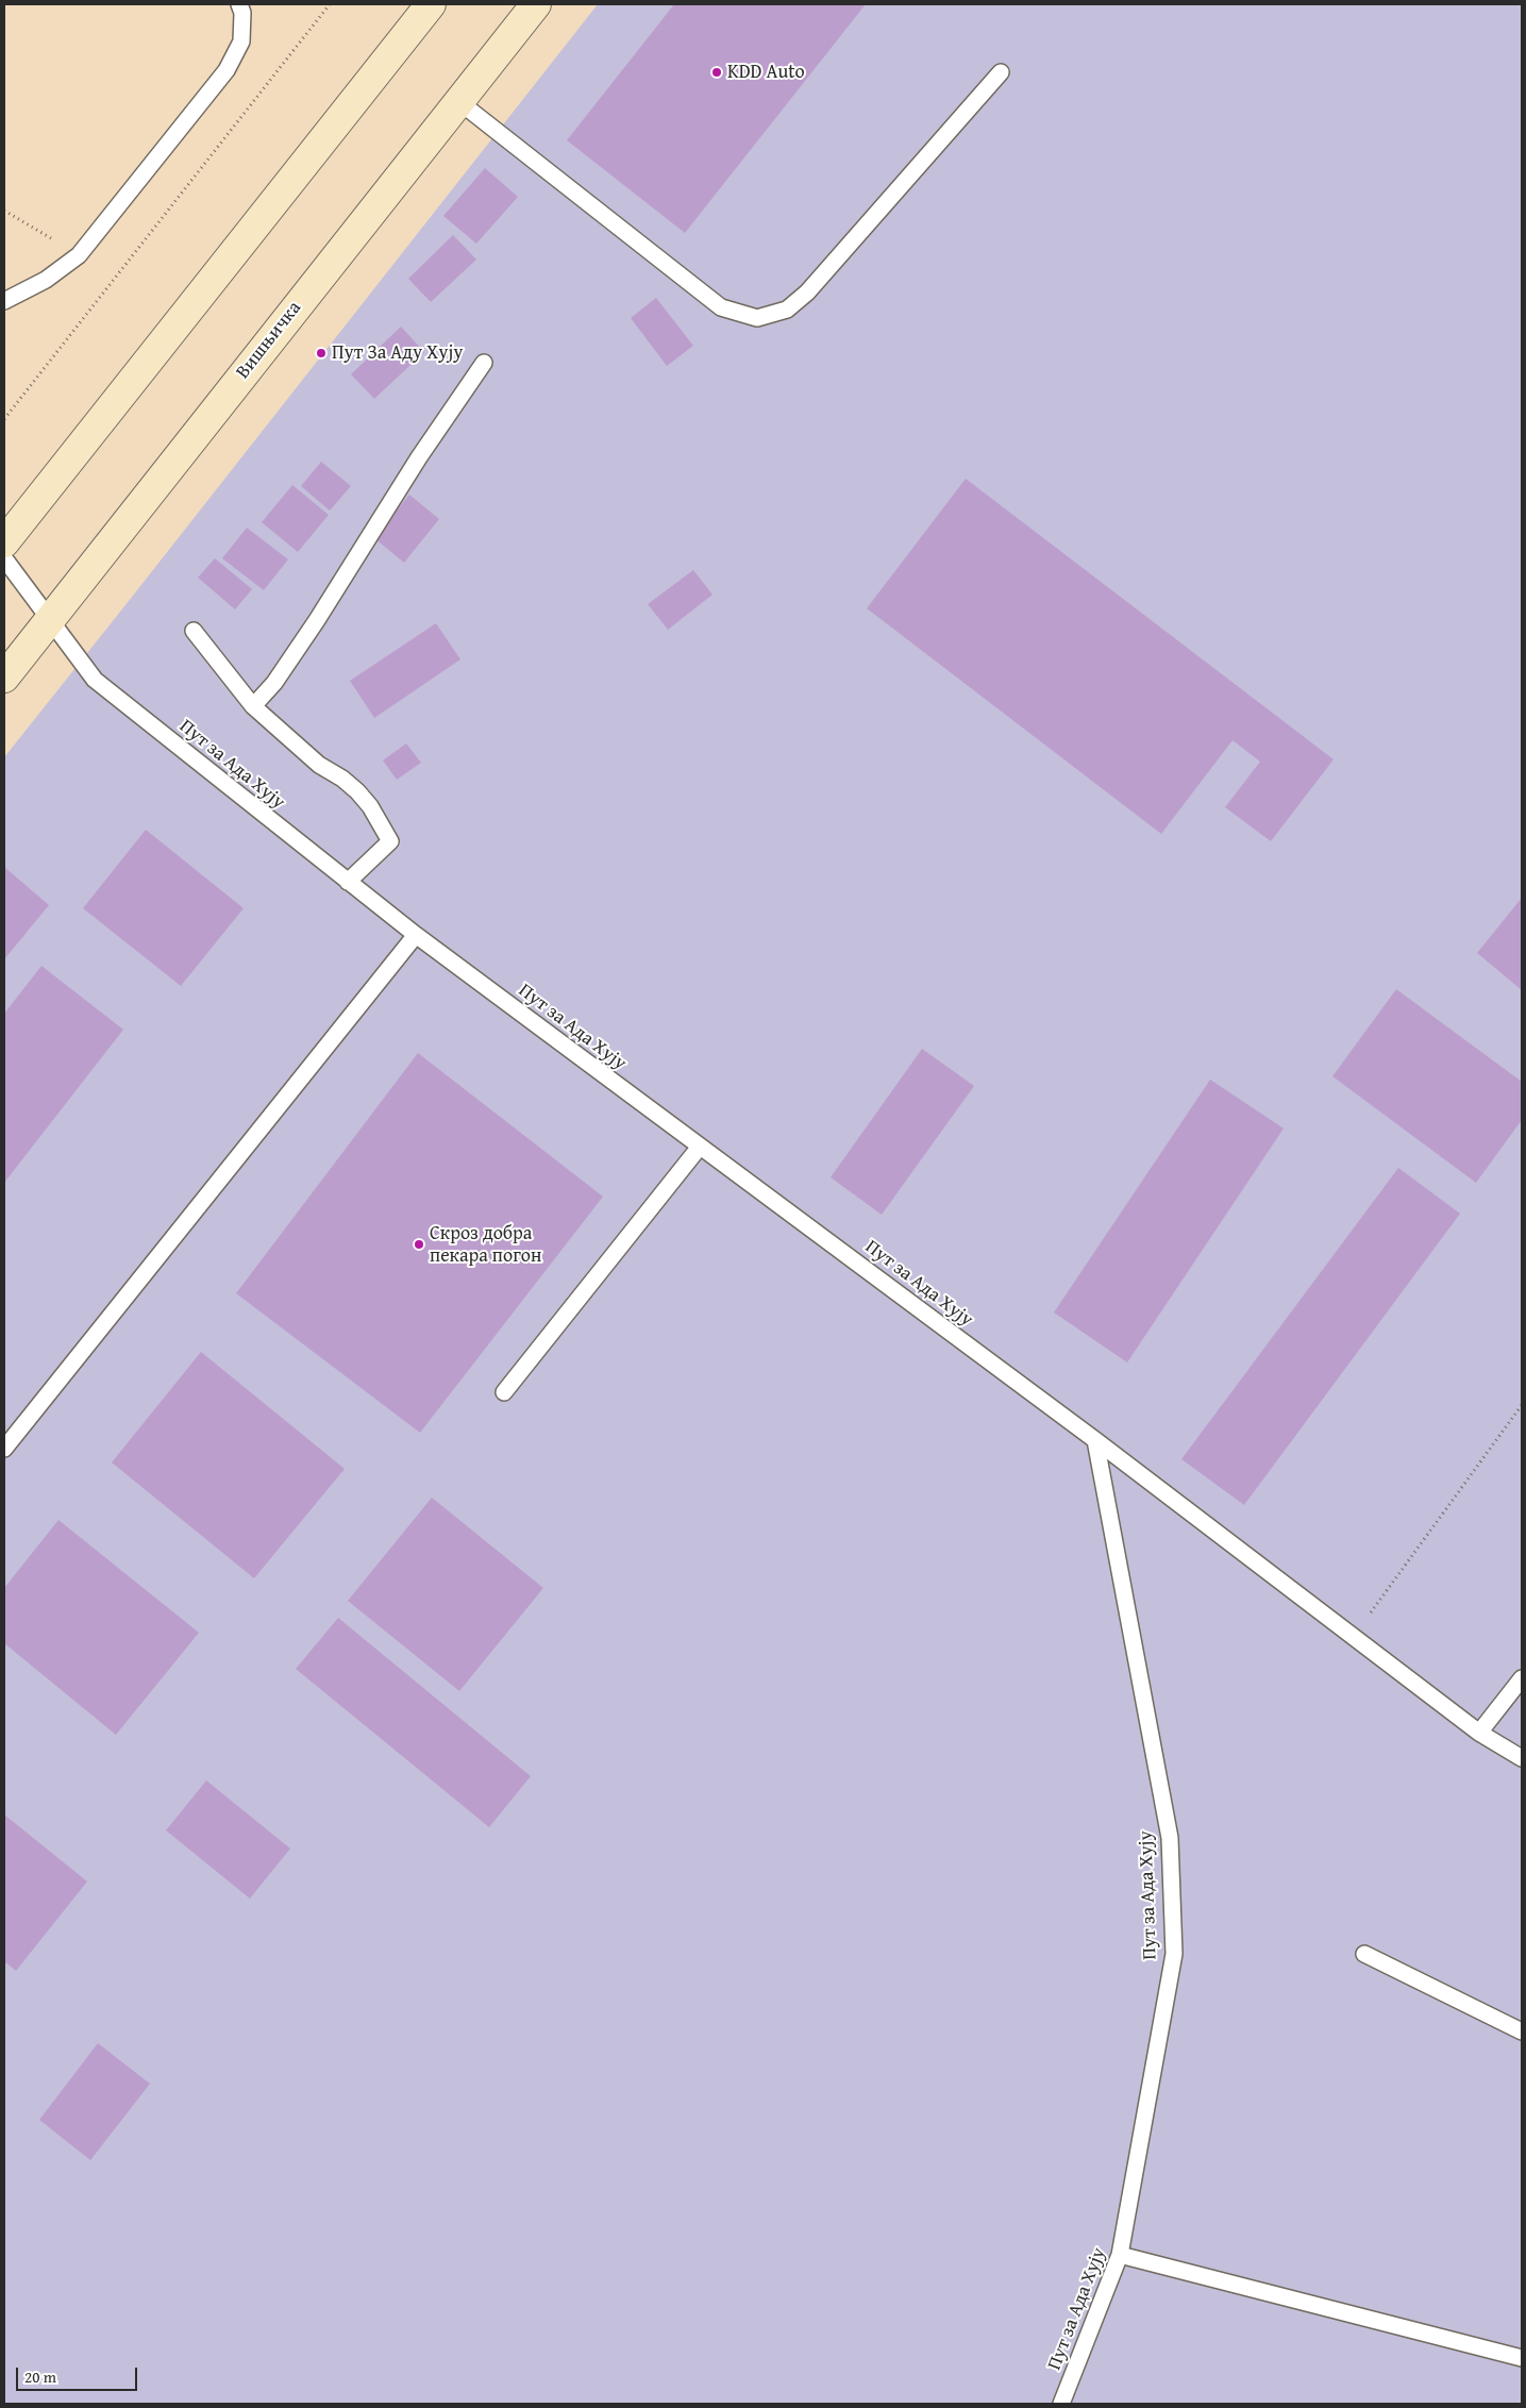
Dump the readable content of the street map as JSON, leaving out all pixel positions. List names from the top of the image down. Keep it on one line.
{"streets":{"main road":["Вишњичка"],"lane":["Пут за Ада Хују"]},"crossings":[["Вишњичка","Пут за Ада Хују"]],"places":["KDD Auto","Пут За Аду Хују","Скроз добра пекара погон"],"scale_bar":"20 m"}
